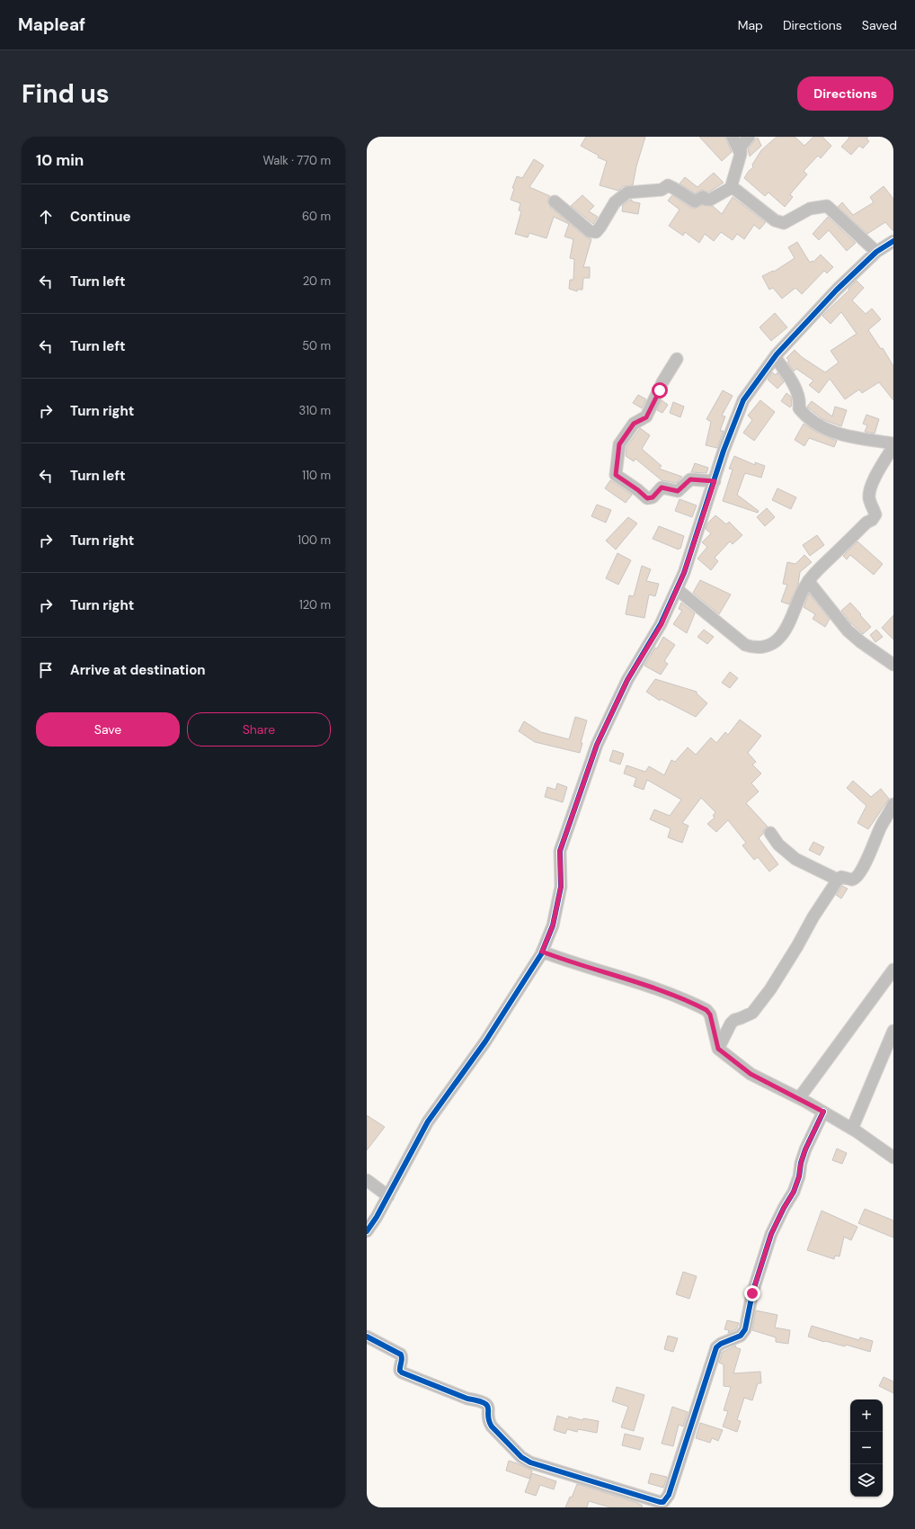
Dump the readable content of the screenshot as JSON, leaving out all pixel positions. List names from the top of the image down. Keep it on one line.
{"page":{"header":"Mapleaf","nav":["Map","Directions","Saved"],"buttons":["Directions",["Save","Share"]],"title":"Find us","heading":["10 min","Walk · 770 m"],"list":[["Continue","60 m"],["Turn left","20 m"],["Turn left","50 m"],["Turn right","310 m"],["Turn left","110 m"],["Turn right","100 m"],["Turn right","120 m"],"Arrive at destination"],"map_buttons":["+","−"]}}
